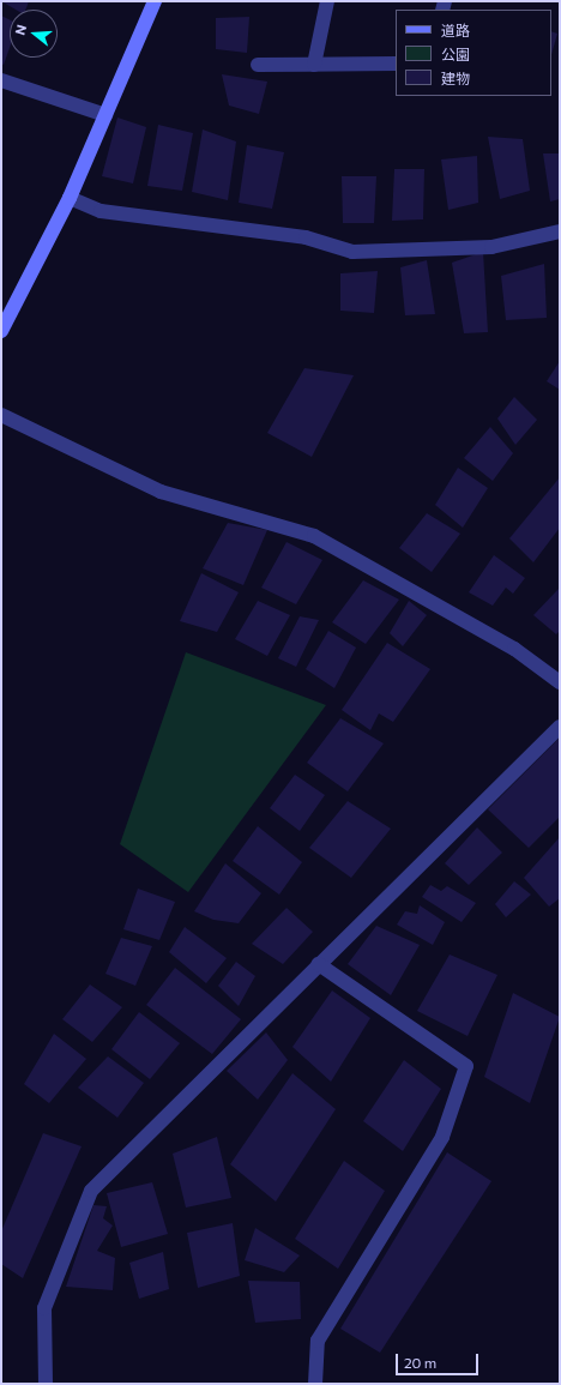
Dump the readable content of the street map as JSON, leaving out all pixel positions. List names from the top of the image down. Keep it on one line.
{"legend":["道路","公園","建物"],"scale_bar":"20 m","north":"left"}
